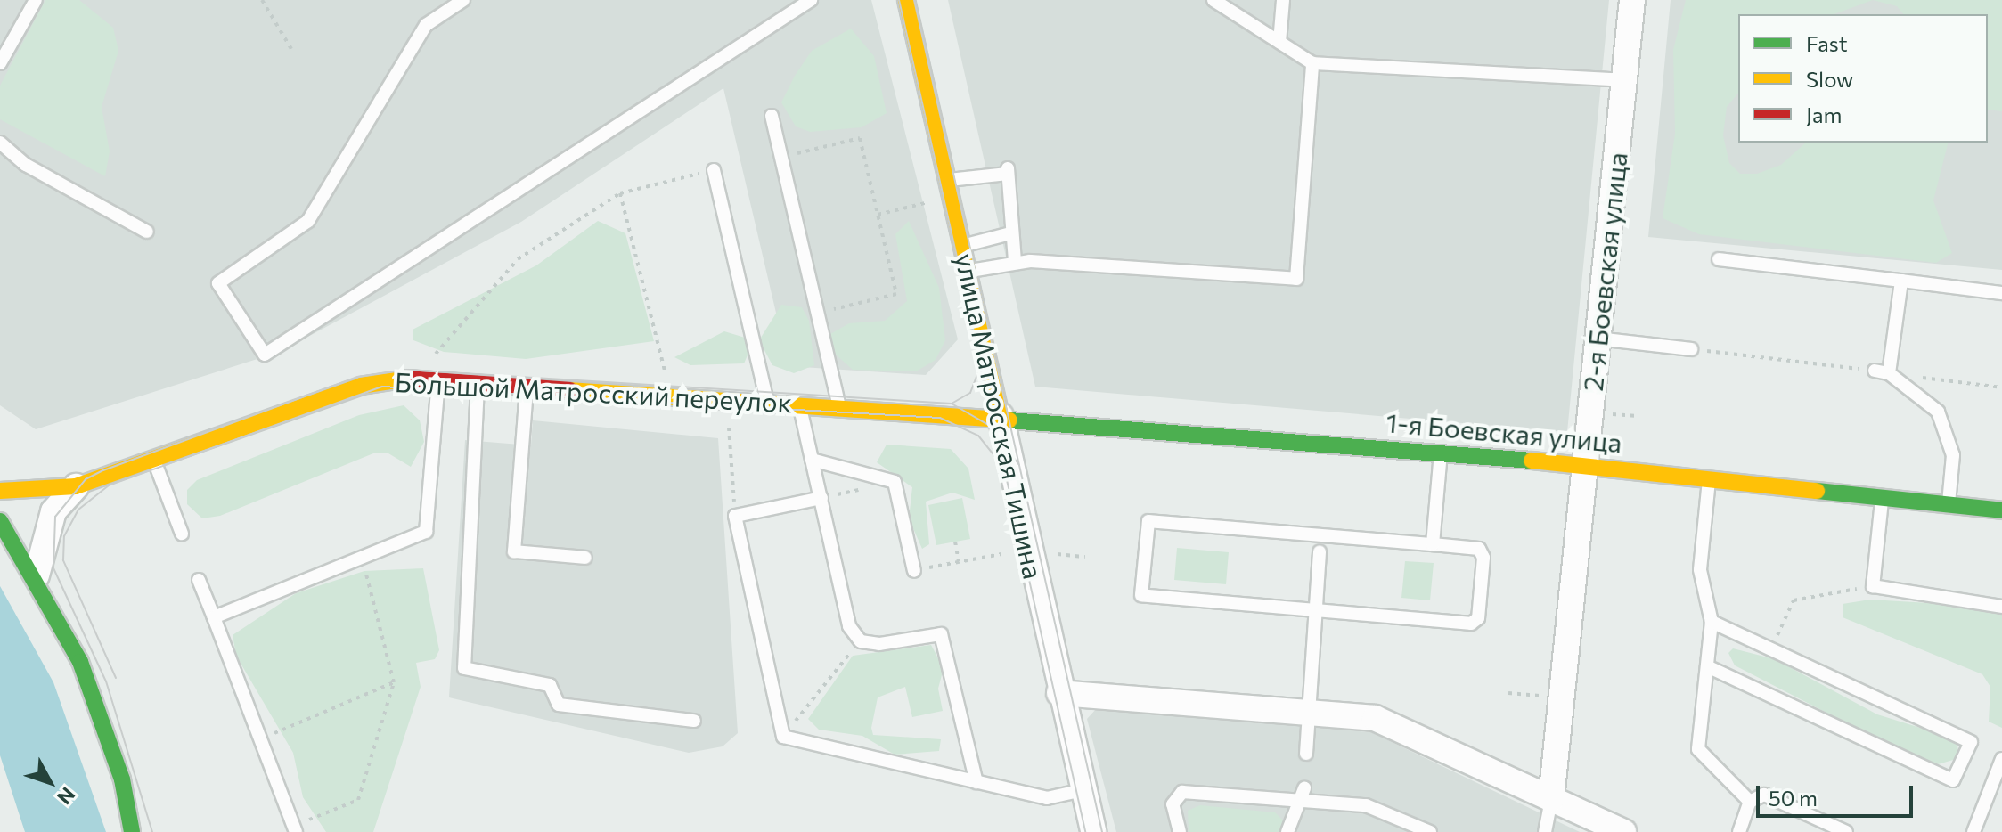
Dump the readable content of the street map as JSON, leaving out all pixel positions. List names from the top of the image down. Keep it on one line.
{"streets":{"street":["2-я Боевская улица","Большой Матросский переулок","улица Матросская Тишина","1-я Боевская улица"]},"crossings":[["2-я Боевская улица","1-я Боевская улица"],["Большой Матросский переулок","улица Матросская Тишина"],["Большой Матросский переулок","1-я Боевская улица"],["улица Матросская Тишина","1-я Боевская улица"]],"legend":["Fast","Slow","Jam"],"scale_bar":"50 m","north":"bottom right"}
